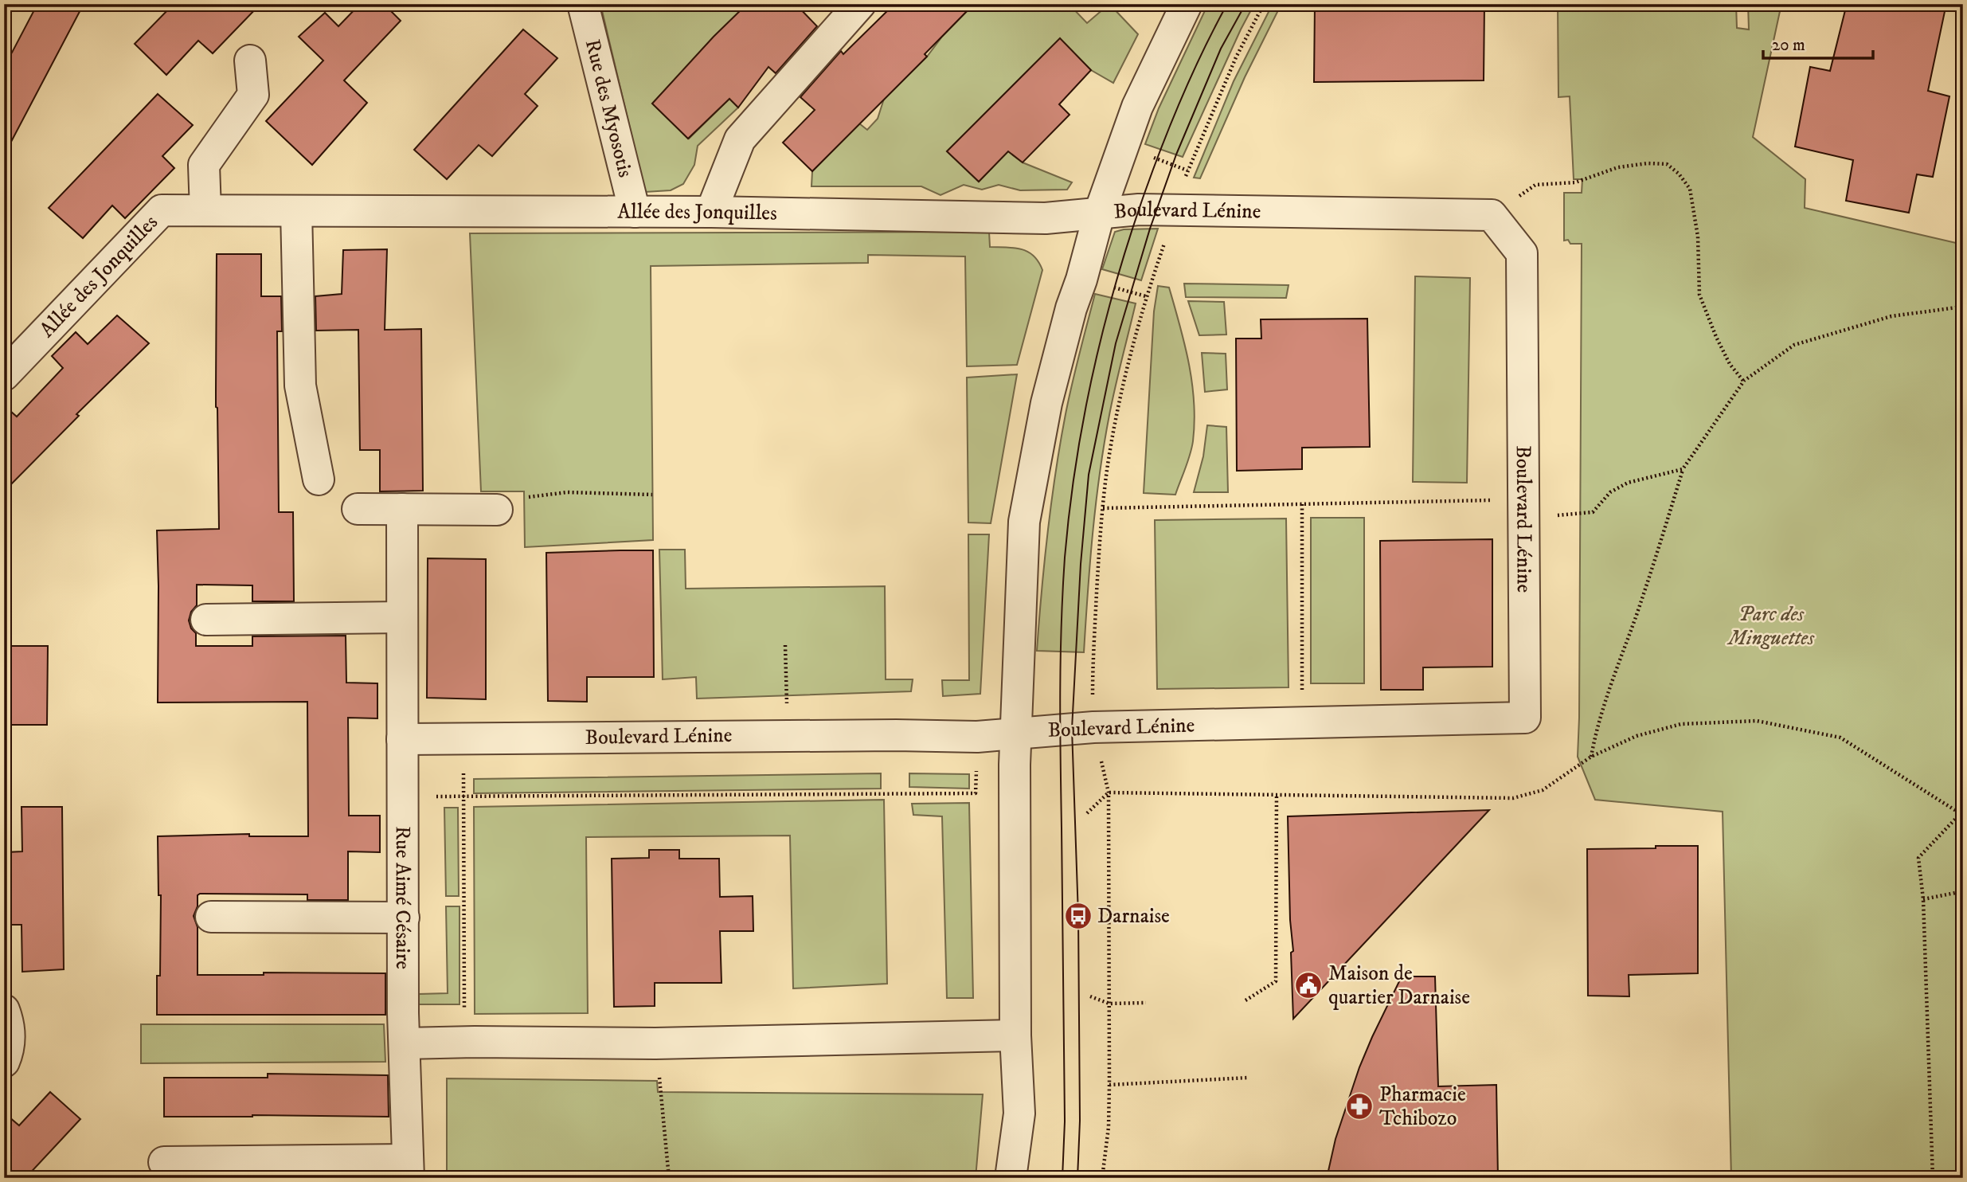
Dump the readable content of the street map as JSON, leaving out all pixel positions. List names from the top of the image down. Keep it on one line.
{"streets":{"street":["Rue des Myosotis","Allée des Jonquilles","Boulevard Lénine","Rue Aimé Césaire"]},"crossings":[["Rue des Myosotis","Allée des Jonquilles"],["Allée des Jonquilles","Boulevard Lénine"],["Boulevard Lénine","Rue Aimé Césaire"]],"parks":["Parc des Minguettes"],"places":{"bus stop":["Darnaise"],"public building":["Maison de quartier Darnaise"],"pharmacy":["Pharmacie Tchibozo"]},"scale_bar":"20 m"}
